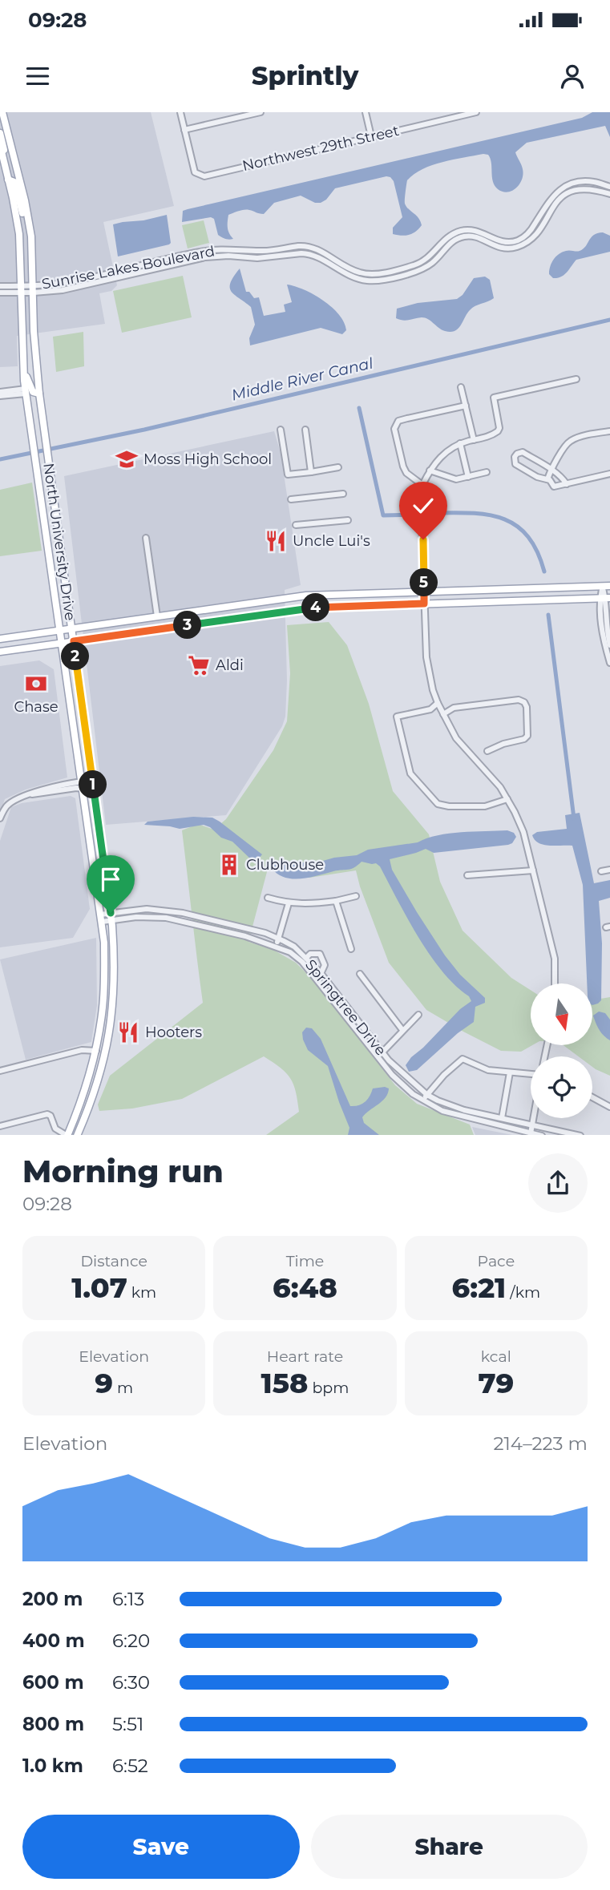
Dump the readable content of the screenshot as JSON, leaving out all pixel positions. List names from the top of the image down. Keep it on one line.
{"streets":{"main road":["North University Drive"],"street":["Northwest 29th Street","Sunrise Lakes Boulevard","Springtree Drive"]},"crossings":[["Sunrise Lakes Boulevard","North University Drive"],["North University Drive","Springtree Drive"]],"water":["Middle River Canal"],"places":{"school or university":["Moss High School"],"restaurant":["Uncle Lui's","Hooters"],"supermarket":["Aldi"],"bank":["Chase"],"building":["Clubhouse"]},"north":"bottom","page":{"status":"09:28","header":"Sprintly","pins":["5","4","3","2","1"],"heading":["Morning run","09:28"],"stats":[["Distance","1.07 km"],["Time","6:48"],["Pace","6:21 /km"],["Elevation","9 m"],["Heart rate","158 bpm"],["kcal","79"]],"chart":["Elevation","214–223 m"],"list":[{"name":"200 m","note":"6:13"},{"name":"400 m","note":"6:20"},{"name":"600 m","note":"6:30"},{"name":"800 m","note":"5:51"},{"name":"1.0 km","note":"6:52"}],"buttons":["Save","Share"]}}
